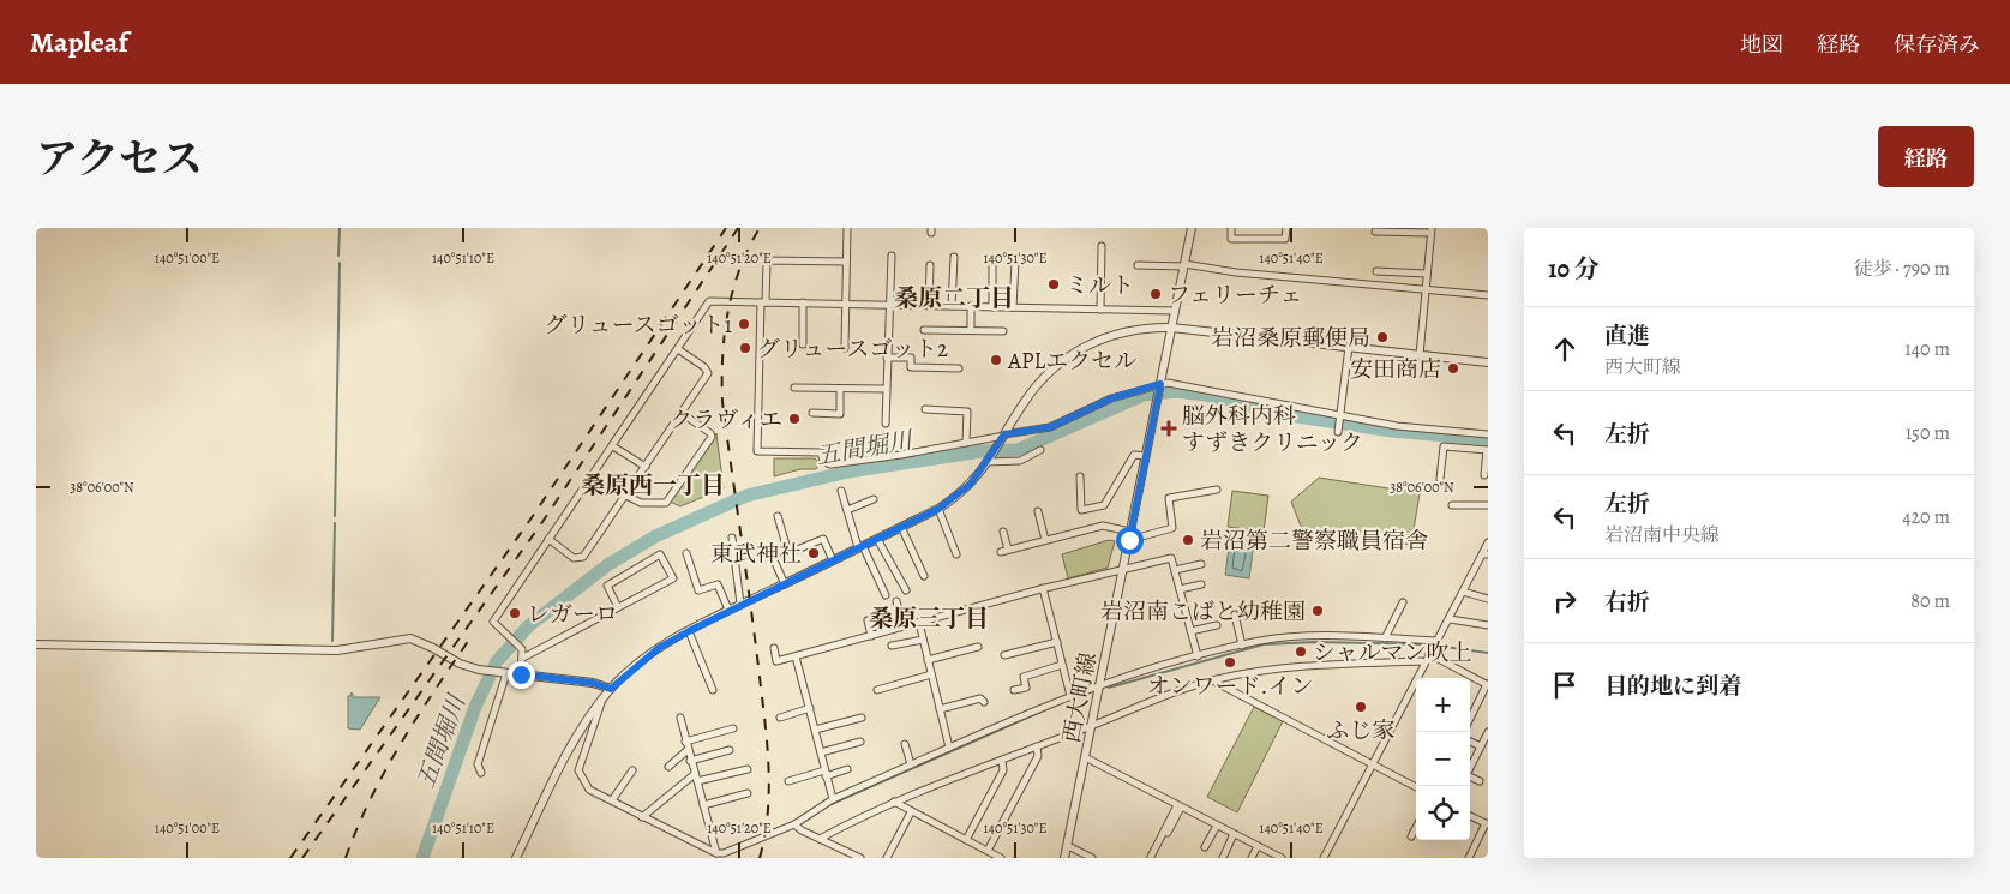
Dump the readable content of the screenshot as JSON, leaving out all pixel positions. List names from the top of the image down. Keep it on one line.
{"streets":{"street":["西大町線"]},"districts":["桑原二丁目","桑原西一丁目","桑原三丁目"],"water":["五間堀川"],"places":{"other":["ミルト","フェリーチェ","グリュースゴット1","岩沼桑原郵便局","グリュースゴット2","APLエクセル","安田商店","クラヴィエ","岩沼第二警察職員宿舎","東武神社","岩沼南こばと幼稚園","レガーロ","シャルマン吹上","オンワード.イン","ふじ家"],"health":["脳外科内科 すずきクリニック"]},"page":{"header":"Mapleaf","nav":["地図","経路","保存済み"],"title":"アクセス","buttons":"経路","heading":["10 分","徒歩 · 790 m"],"list":[["直進","西大町線","140 m"],["左折","150 m"],["左折","岩沼南中央線","420 m"],["右折","80 m"],"目的地に到着"],"map_buttons":["+","−"]},"coordinates":["140°51'00\"E","140°51'10\"E","140°51'20\"E","140°51'30\"E","140°51'40\"E","38°06'00\"N"]}
